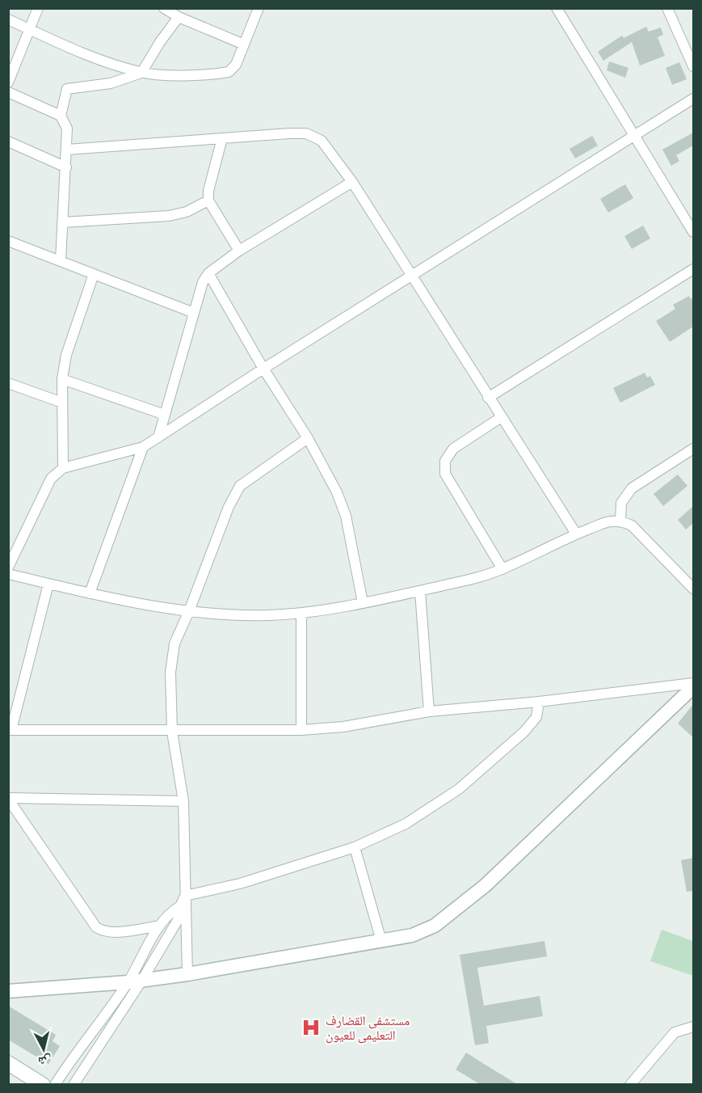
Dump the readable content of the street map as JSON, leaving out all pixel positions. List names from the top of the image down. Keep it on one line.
{"places":{"hospital":["مستشفى القضارف التعليمى للعيون"]},"north":"bottom"}
